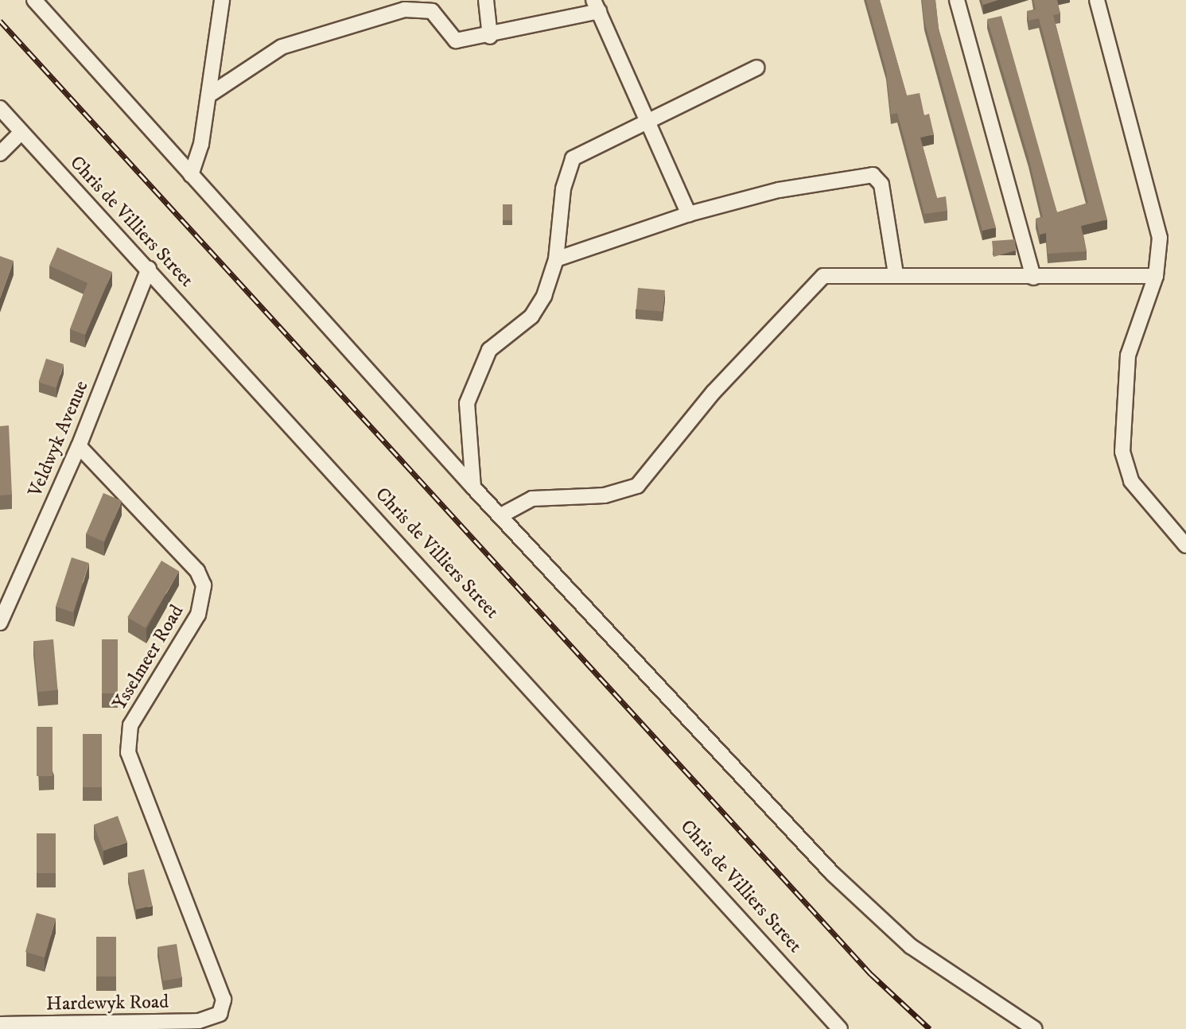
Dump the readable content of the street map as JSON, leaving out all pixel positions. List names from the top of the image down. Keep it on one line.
{"streets":{"street":["Chris de Villiers Street","Veldwyk Avenue","Ysselmeer Road","Hardewyk Road"]},"crossings":[["Chris de Villiers Street","Veldwyk Avenue"],["Veldwyk Avenue","Ysselmeer Road"],["Ysselmeer Road","Hardewyk Road"]]}
